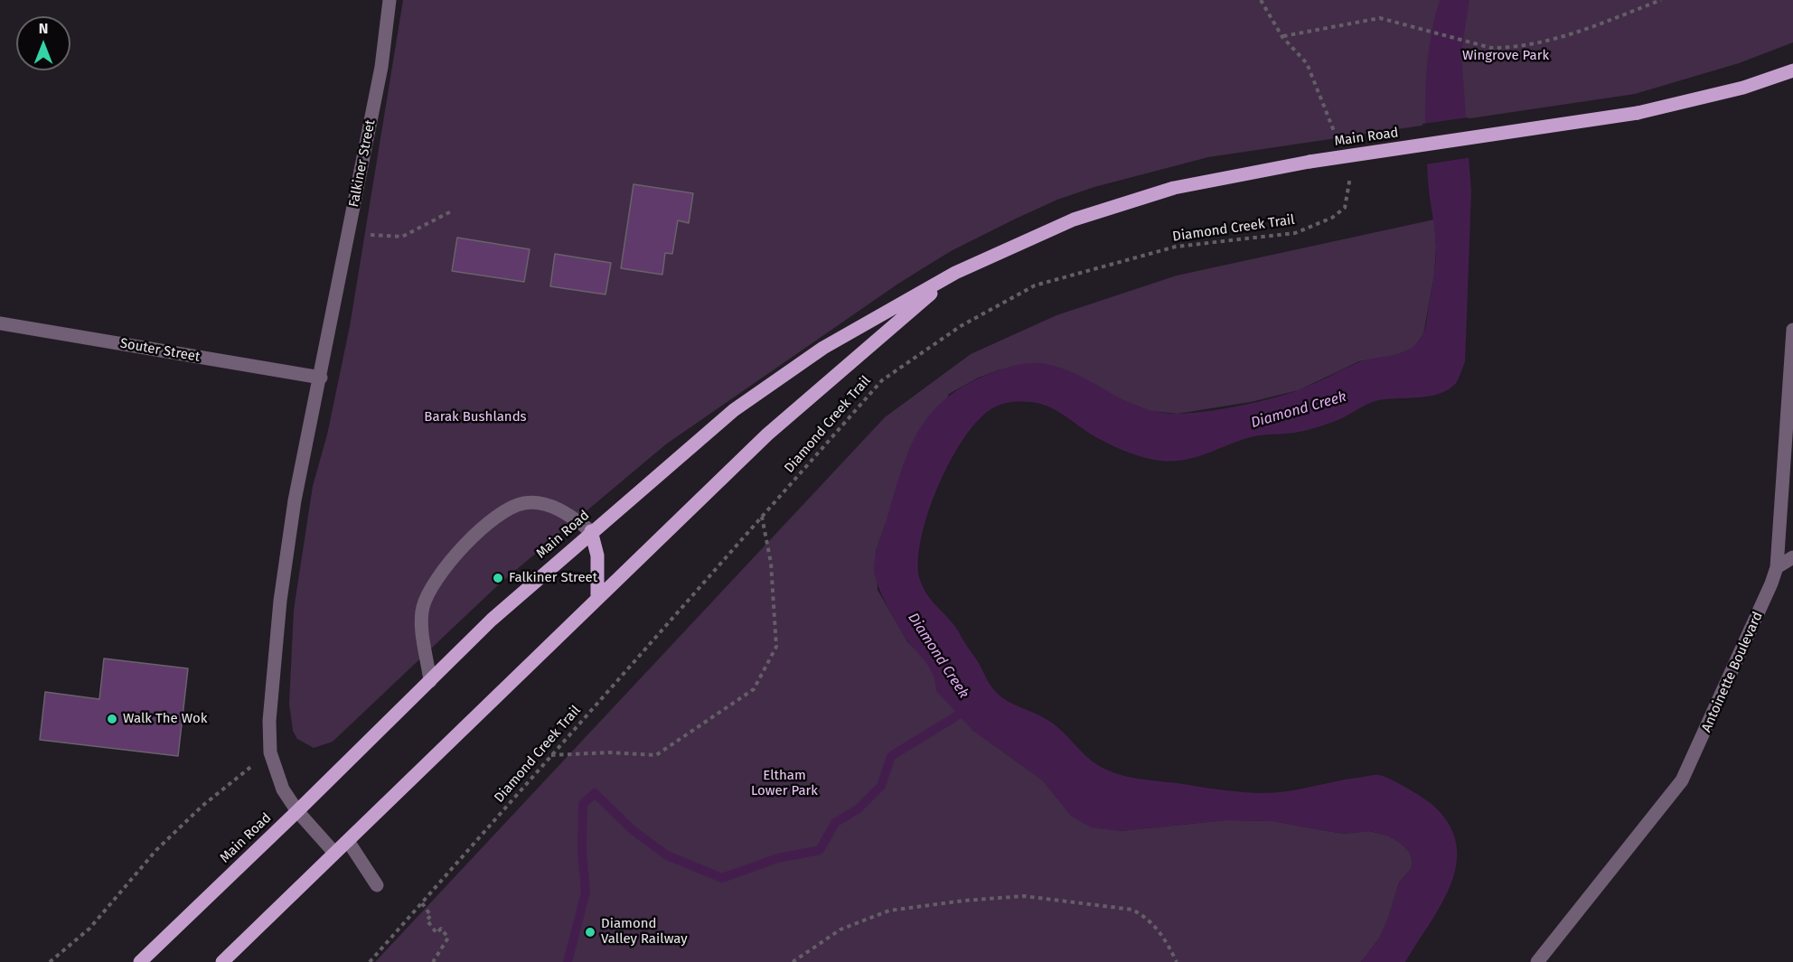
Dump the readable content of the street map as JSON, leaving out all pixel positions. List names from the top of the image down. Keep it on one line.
{"streets":{"main road":["Main Road"],"street":["Falkiner Street","Souter Street","Antoinette Boulevard"],"path":["Diamond Creek Trail"]},"crossings":[["Main Road","Falkiner Street"],["Falkiner Street","Souter Street"]],"water":["Diamond Creek"],"parks":["Wingrove Park","Barak Bushlands","Eltham Lower Park"],"places":["Falkiner Street","Walk The Wok","Diamond Valley Railway"],"north":"top"}
